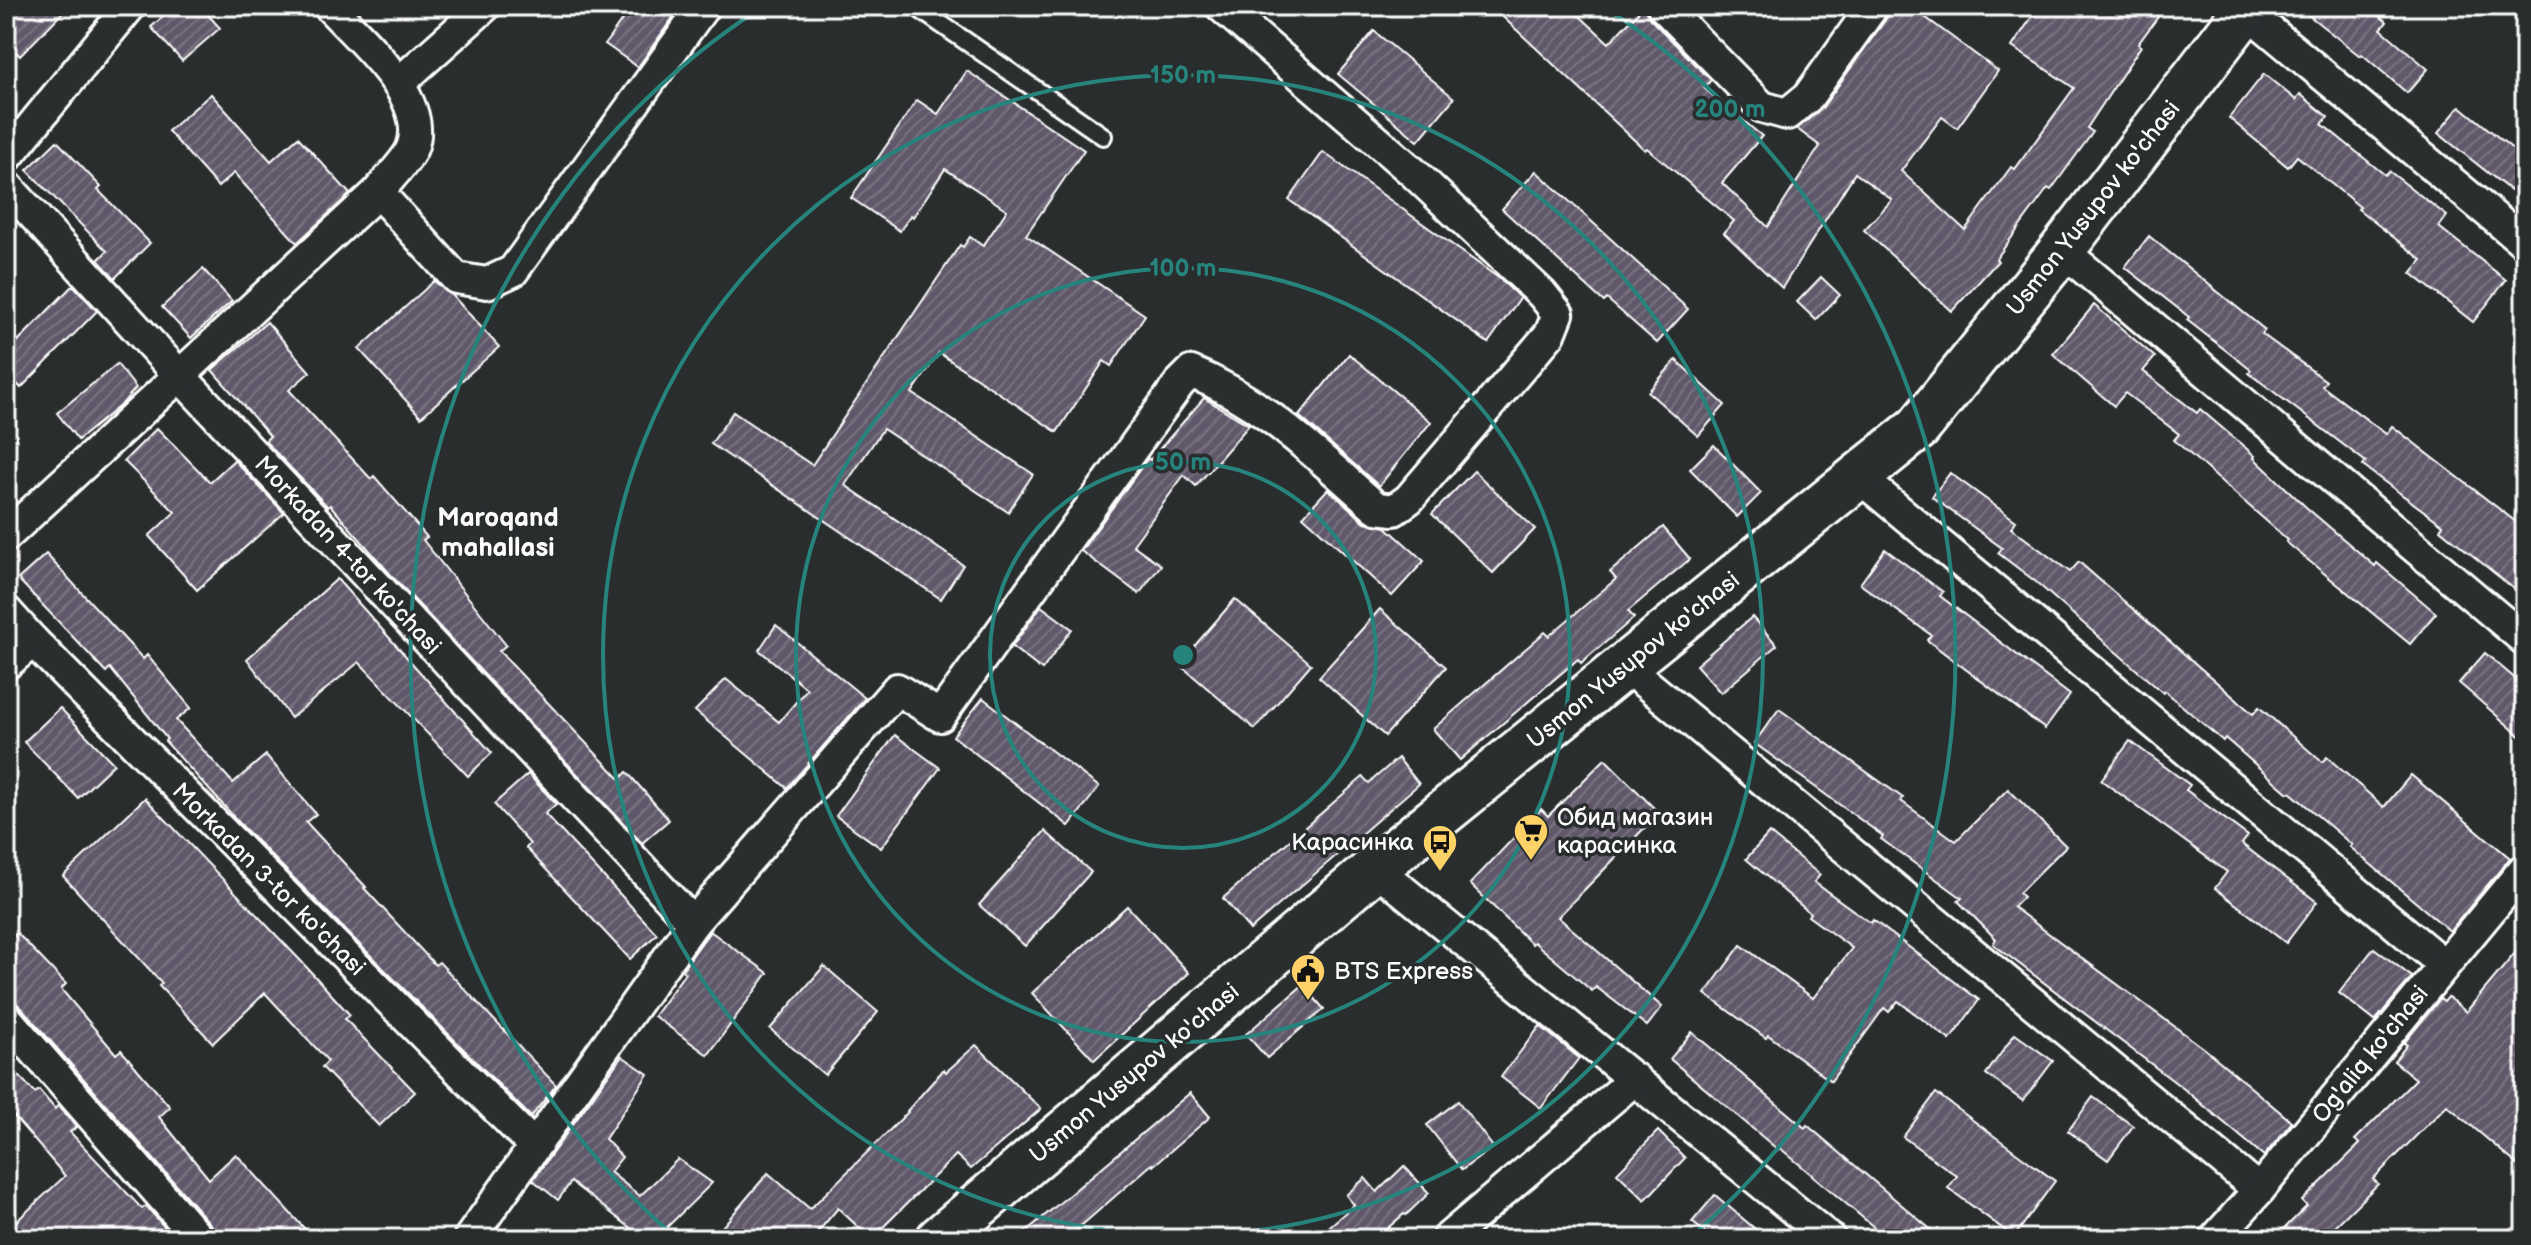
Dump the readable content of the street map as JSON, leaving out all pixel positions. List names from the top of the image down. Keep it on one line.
{"streets":{"main road":["Usmon Yusupov ko'chasi"],"street":["Morkadan 4-tor ko'chasi","Morkadan 3-tor ko'chasi","Og'aliq ko'chasi"]},"districts":["Maroqand mahallasi"],"places":{"supermarket":["Обид магазин карасинка"],"bus stop":["Карасинка"],"public building":["BTS Express"]},"rings":["150 m","200 m","100 m","50 m"]}
